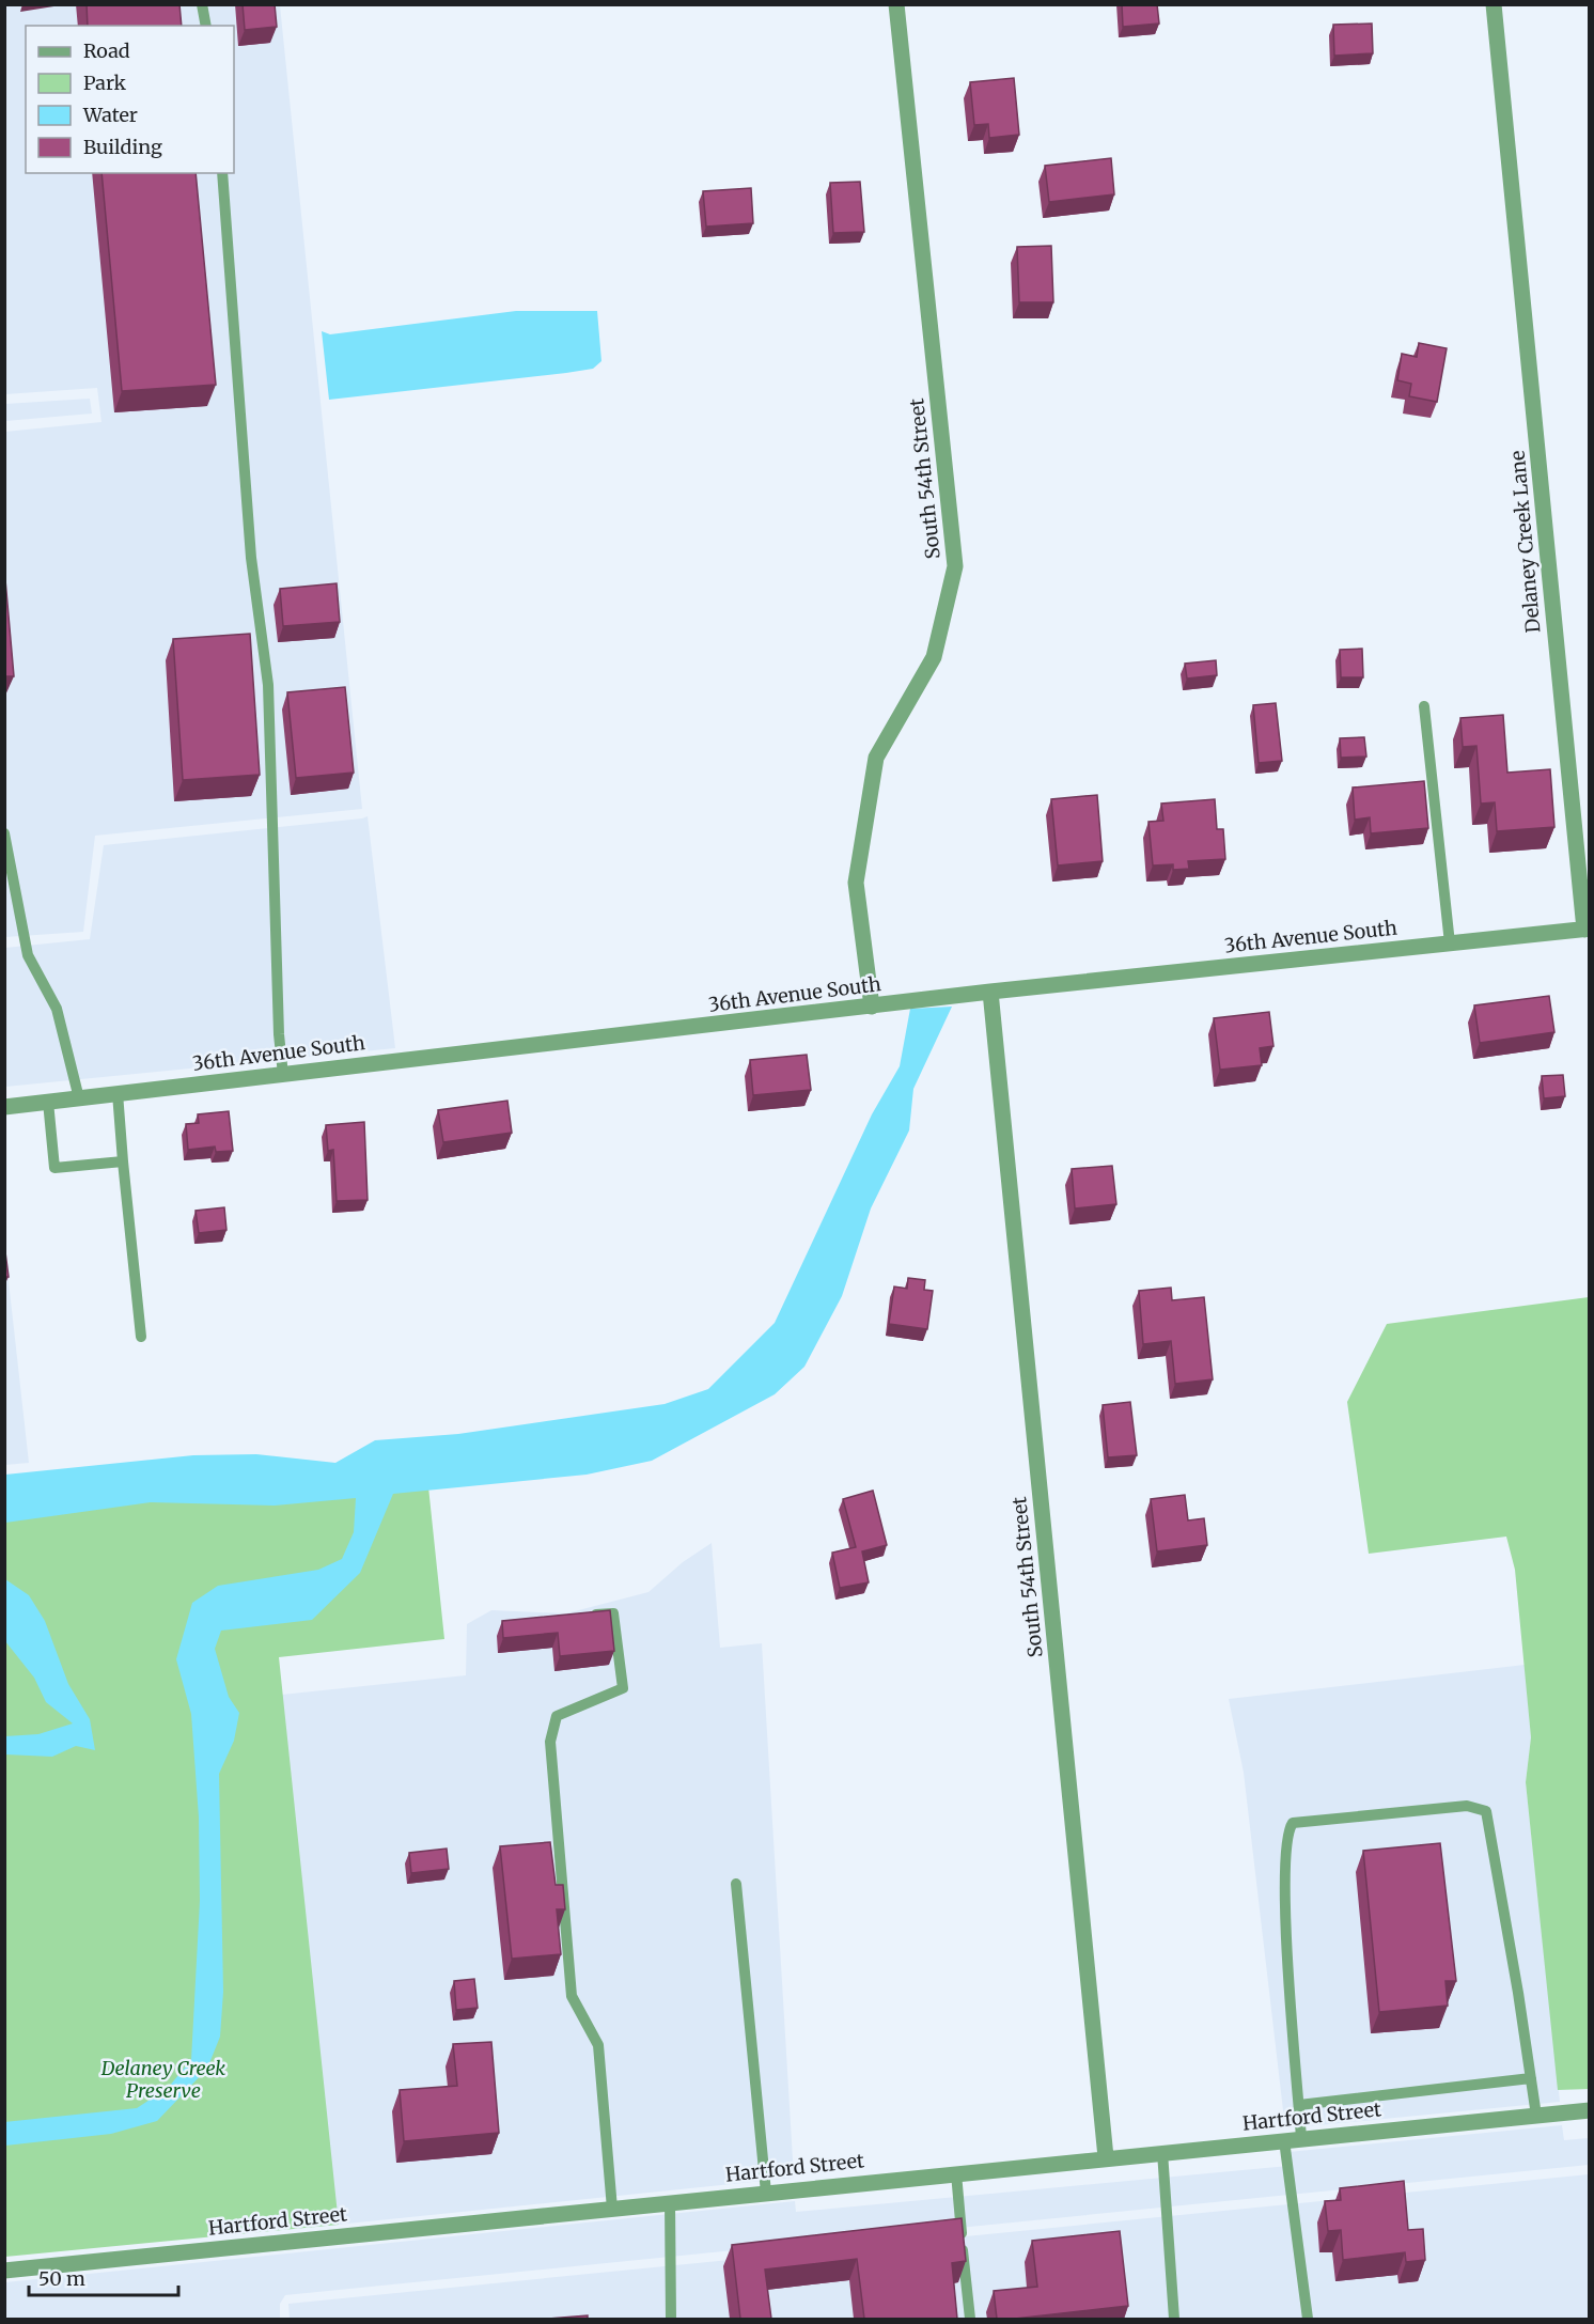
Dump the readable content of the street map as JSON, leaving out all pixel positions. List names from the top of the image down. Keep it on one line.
{"streets":{"street":["South 54th Street","Delaney Creek Lane","36th Avenue South","Hartford Street"]},"crossings":[["South 54th Street","36th Avenue South"],["South 54th Street","Hartford Street"],["Delaney Creek Lane","36th Avenue South"]],"parks":["Delaney Creek Preserve"],"legend":["Road","Park","Water","Building"],"scale_bar":"50 m"}
